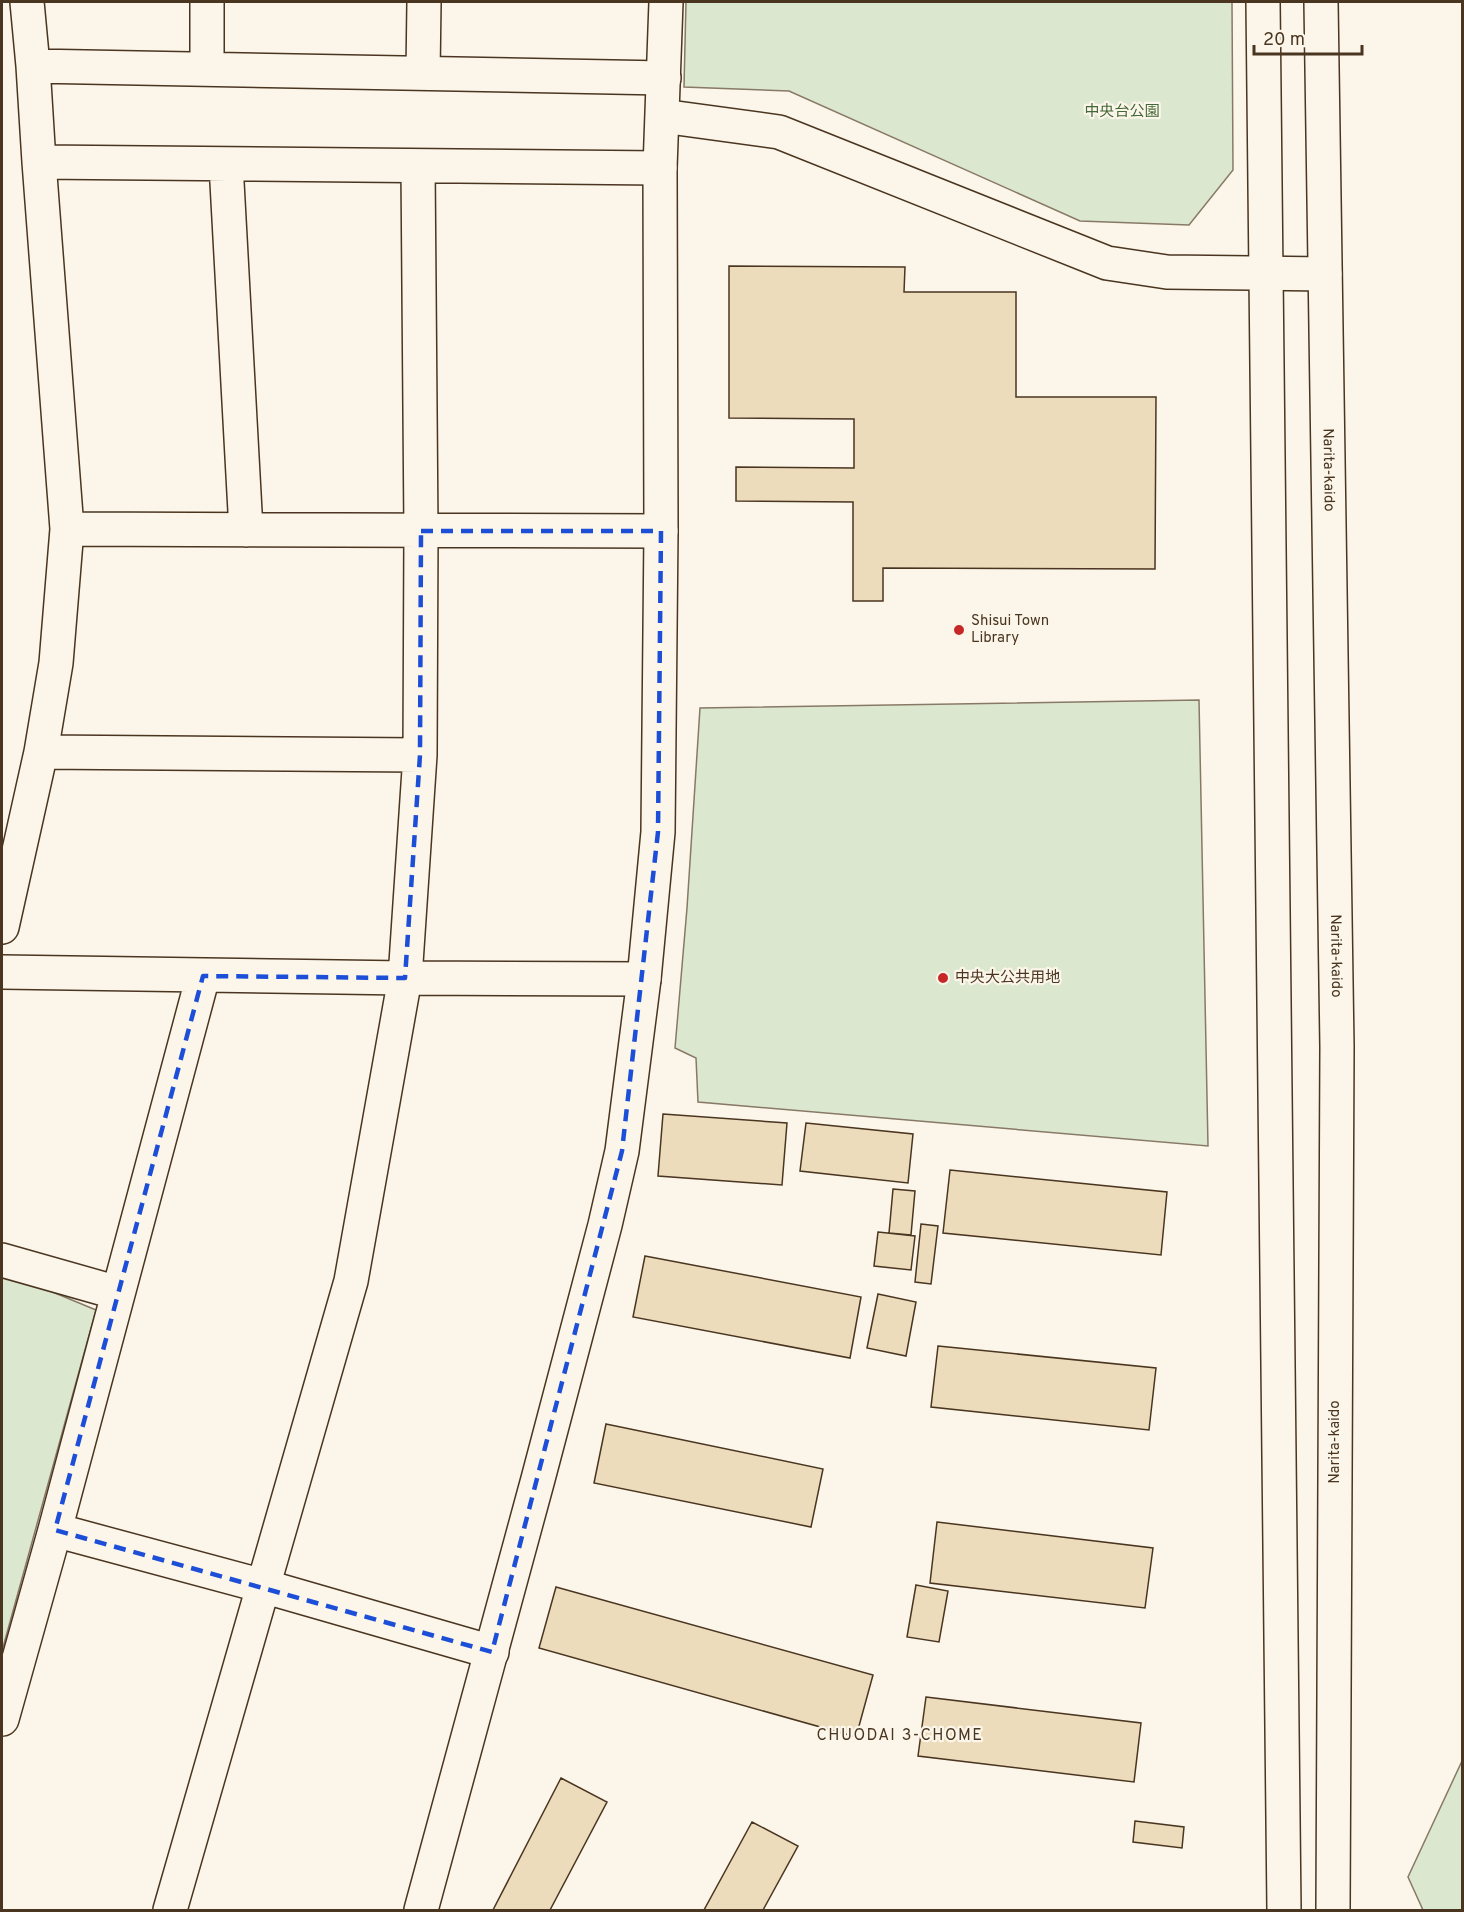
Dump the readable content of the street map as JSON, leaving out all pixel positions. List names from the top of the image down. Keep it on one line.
{"streets":{"main road":["Narita-kaido"]},"districts":["CHUODAI 3-CHOME"],"parks":["中央台公園"],"places":["Shisui Town Library","中央大公共用地"],"scale_bar":"20 m"}
